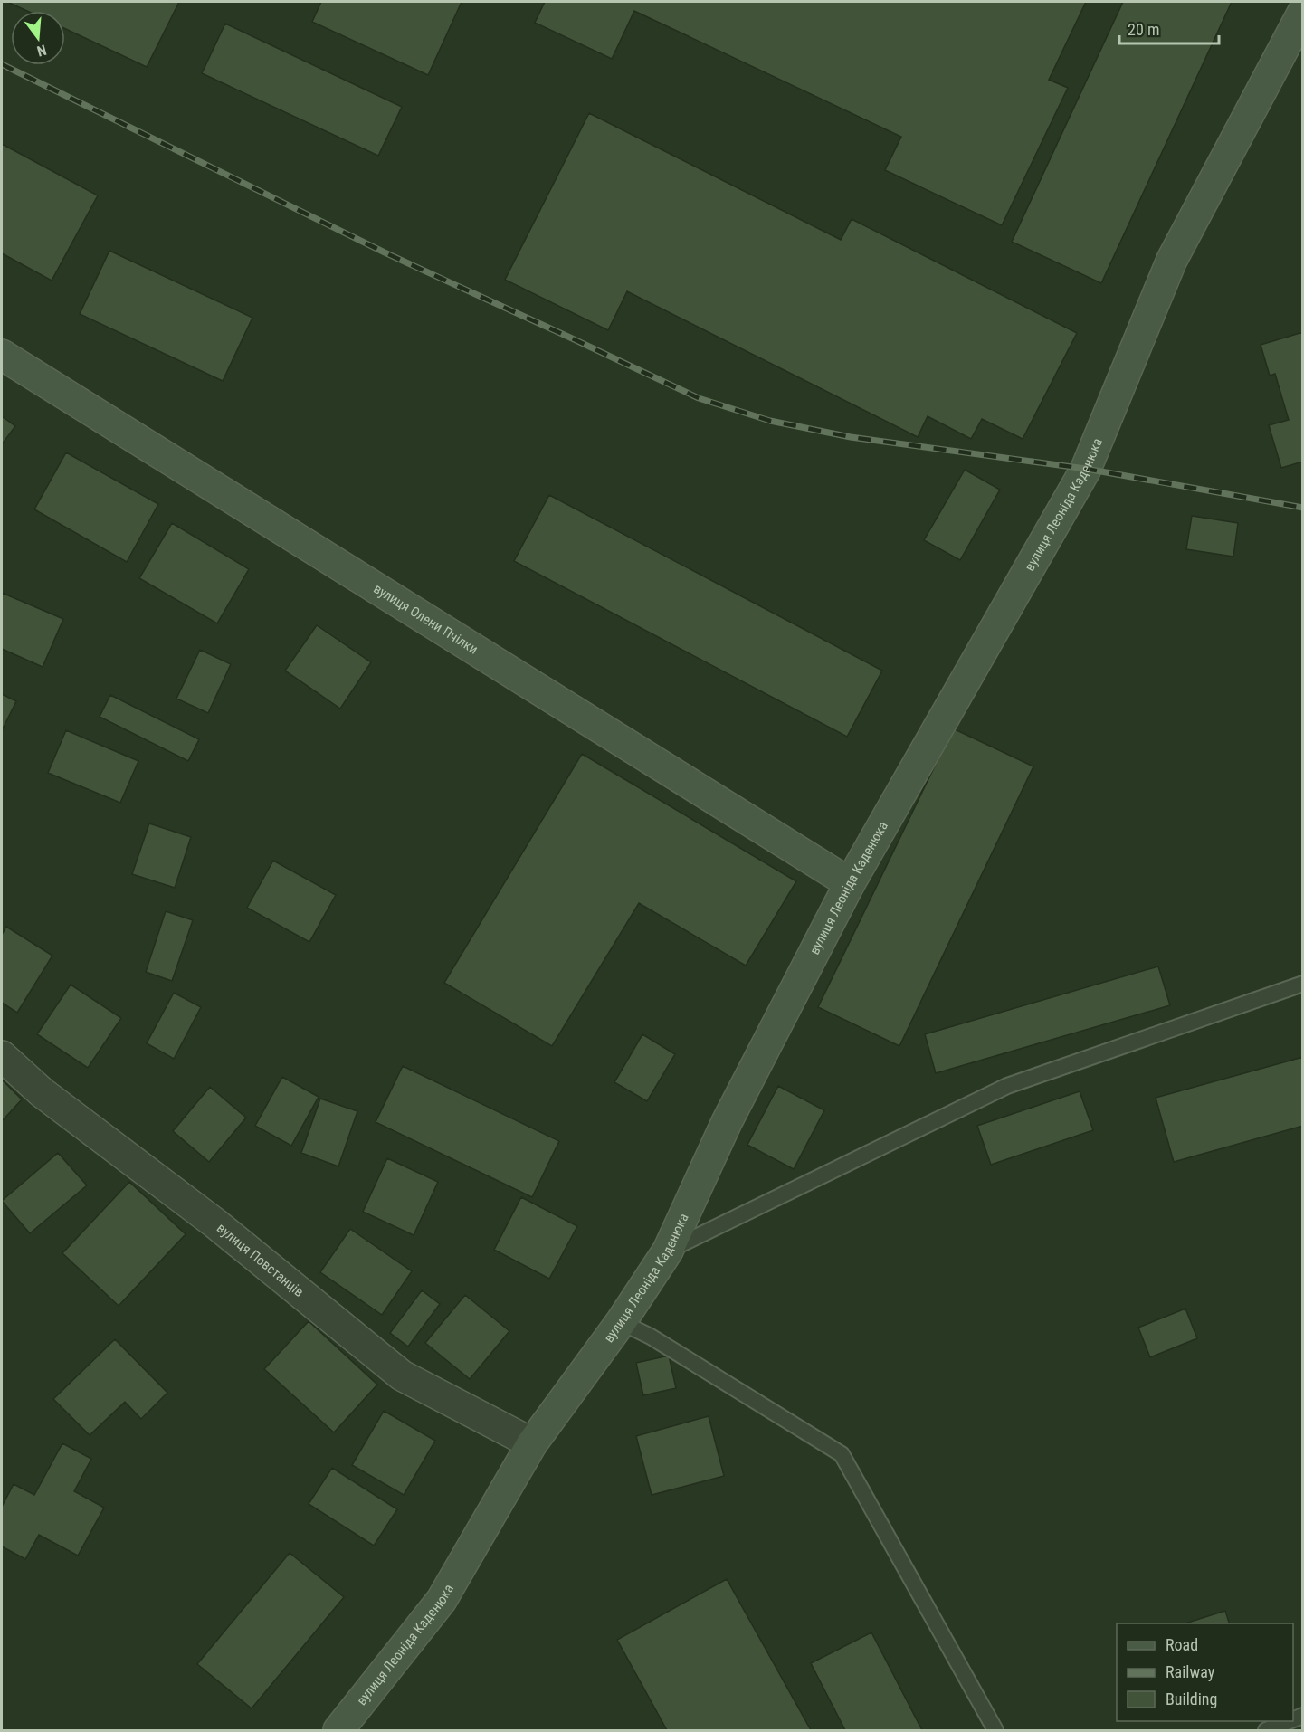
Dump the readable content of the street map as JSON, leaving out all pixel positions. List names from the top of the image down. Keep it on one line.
{"streets":{"street":["вулиця Леоніда Каденюка","вулиця Олени Пчілки","вулиця Повстанців"]},"crossings":[["вулиця Леоніда Каденюка","вулиця Олени Пчілки"],["вулиця Леоніда Каденюка","вулиця Повстанців"]],"legend":["Road","Railway","Building"],"scale_bar":"20 m","north":"bottom"}
